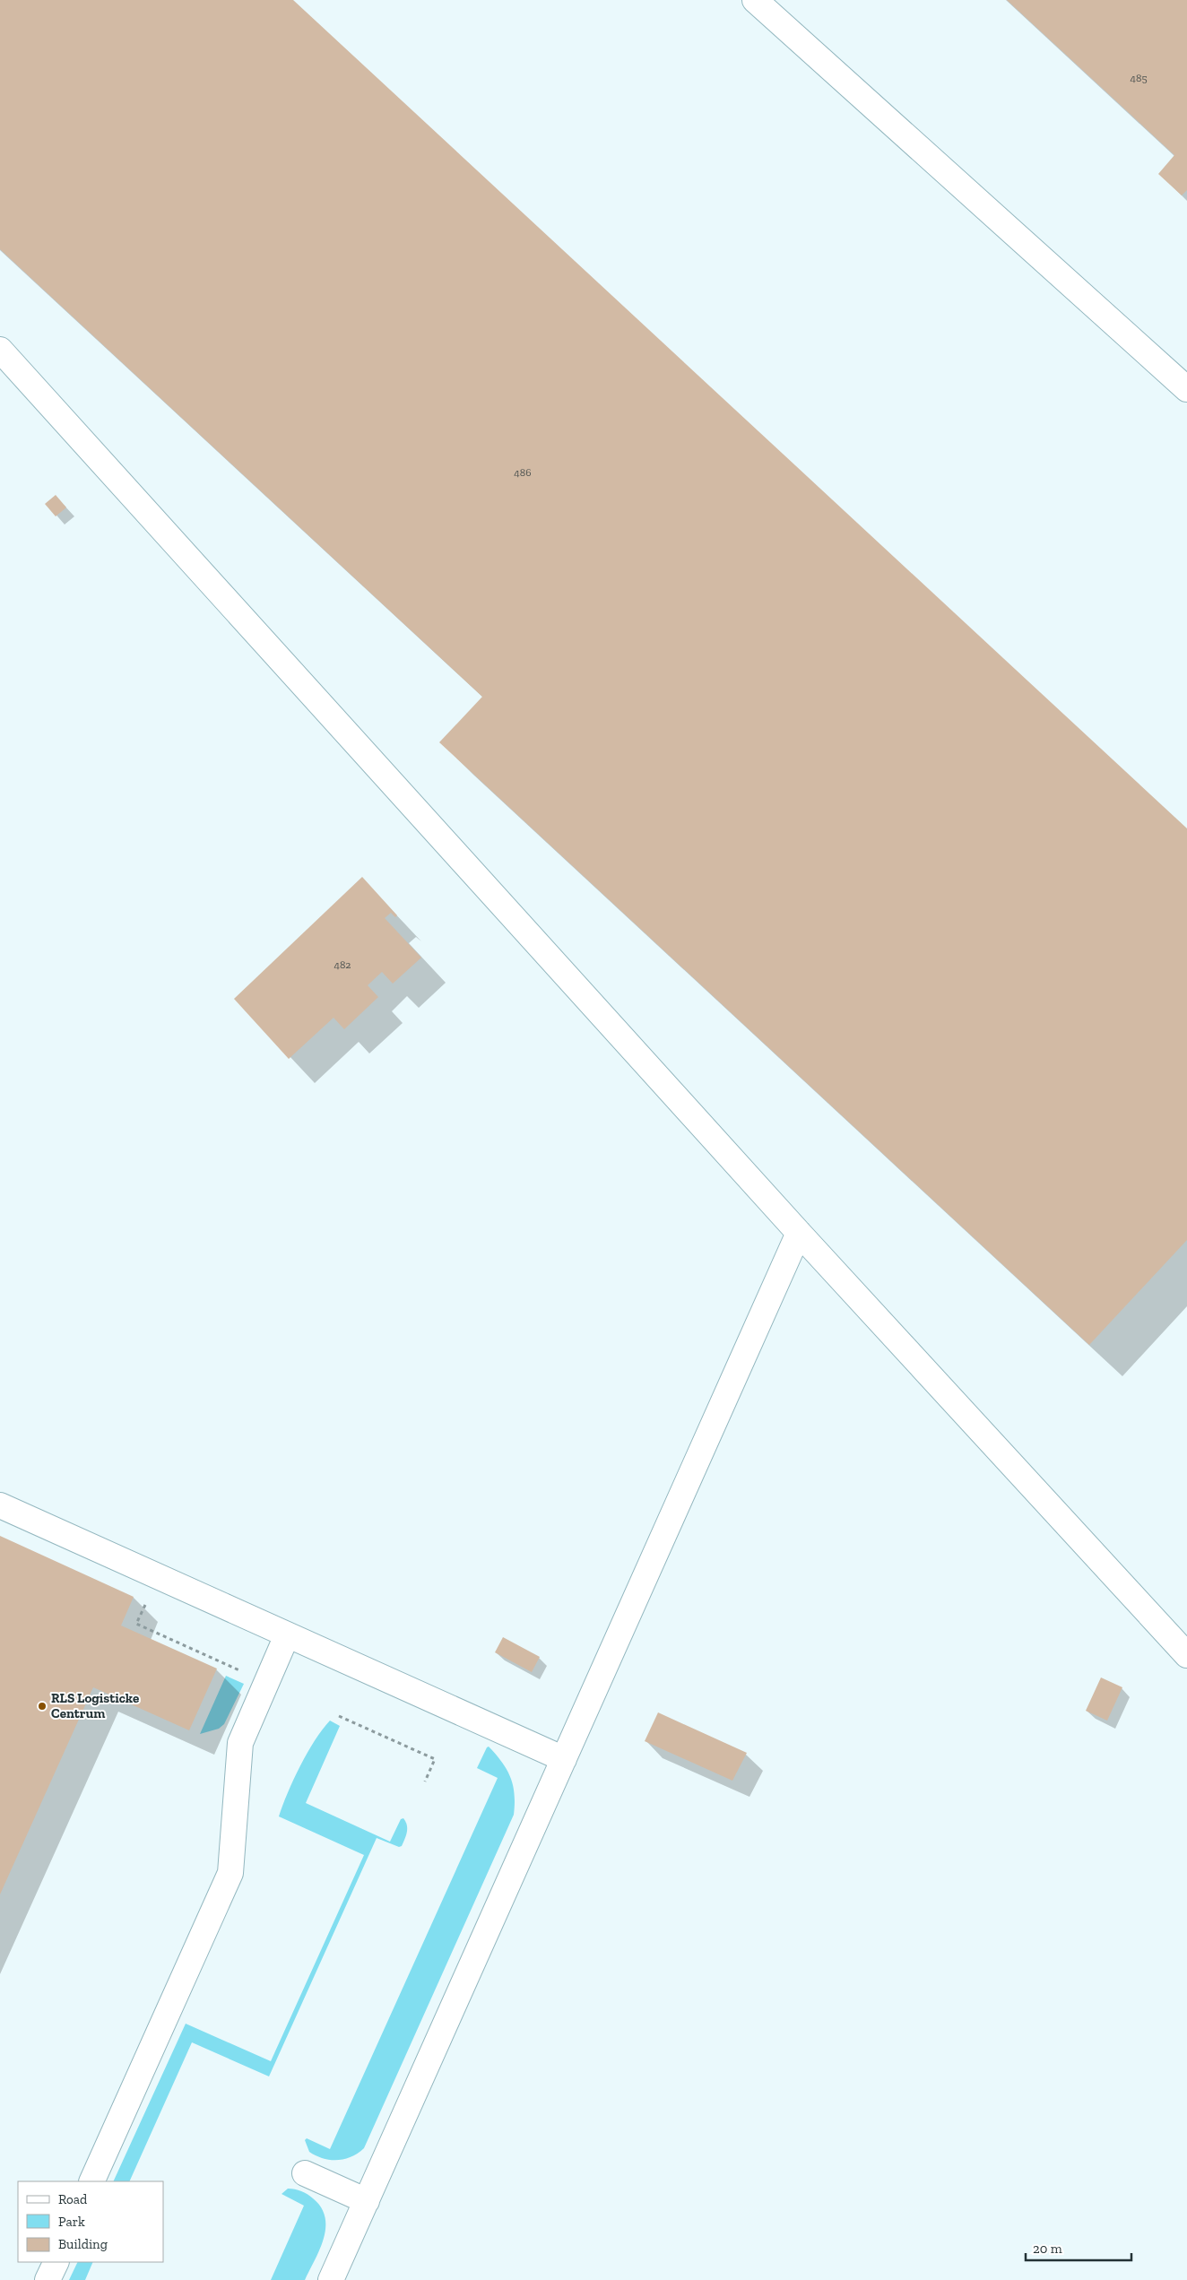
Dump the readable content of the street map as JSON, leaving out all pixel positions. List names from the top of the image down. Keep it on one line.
{"places":["RLS Logisticke Centrum"],"house_numbers":["485","486","482"],"legend":["Road","Park","Building"],"scale_bar":"20 m"}
